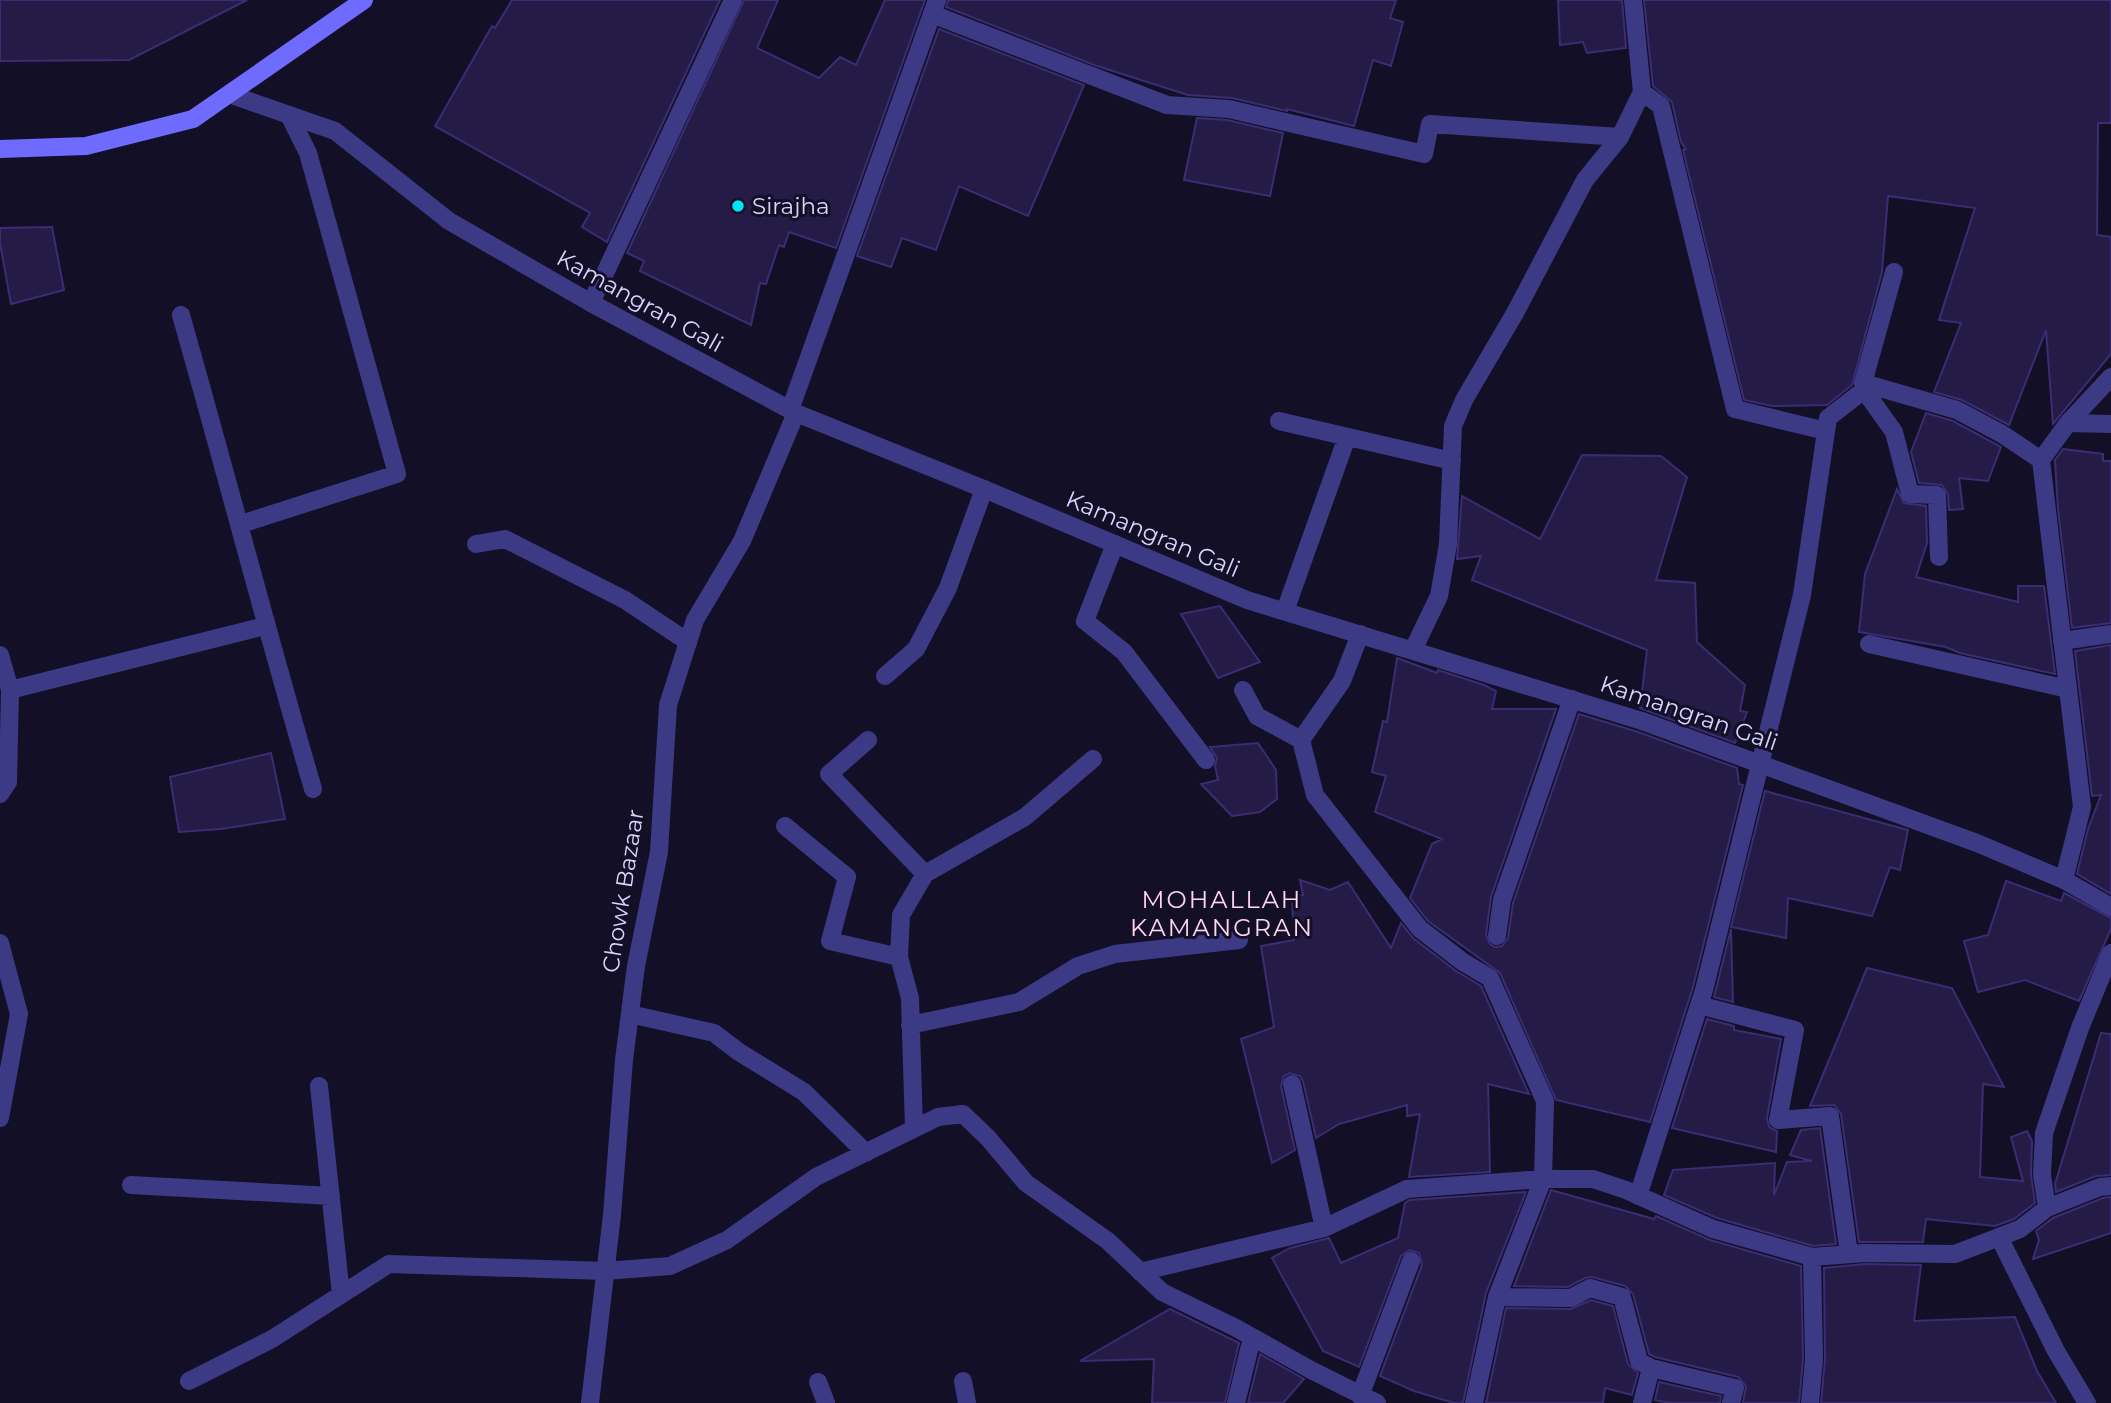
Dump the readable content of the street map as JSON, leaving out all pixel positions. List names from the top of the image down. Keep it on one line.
{"streets":{"street":["Kamangran Gali","Chowk Bazaar"]},"crossings":[["Kamangran Gali","Chowk Bazaar"]],"districts":["MOHALLAH KAMANGRAN"],"places":["Sirajha"]}
